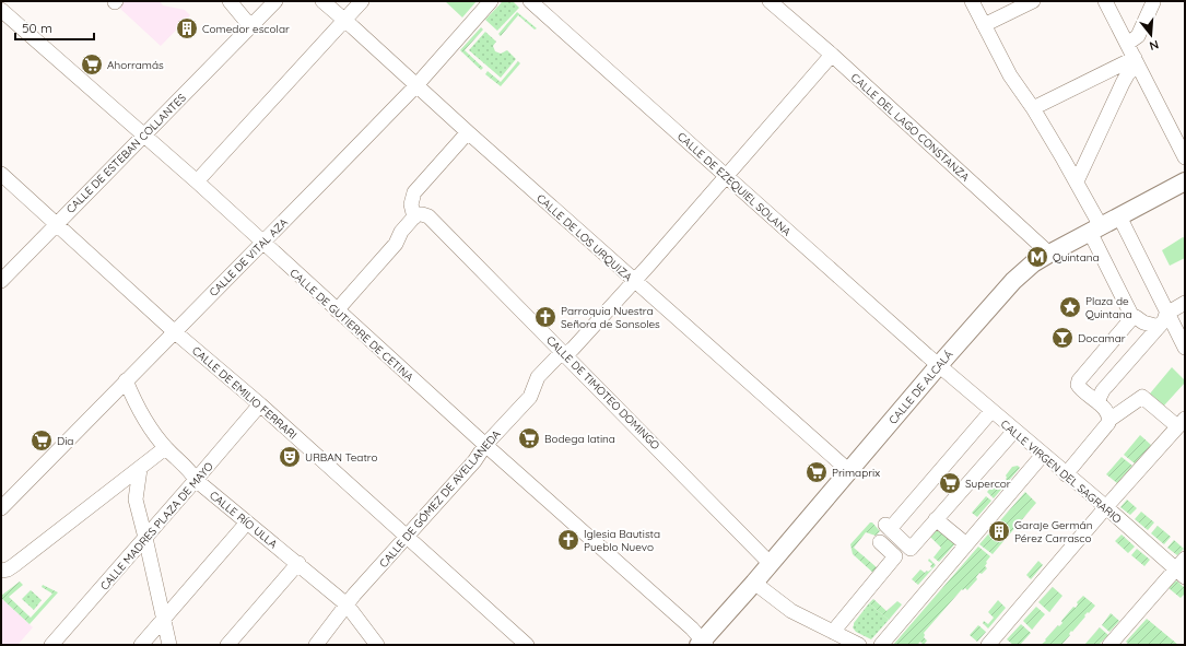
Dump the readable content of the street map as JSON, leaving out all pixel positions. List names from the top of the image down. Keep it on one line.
{"streets":{"main road":["CALLE DE ALCALÁ"],"street":["CALLE DEL LAGO CONSTANZA","CALLE DE ESTEBAN COLLANTES","CALLE DE EZEQUIEL SOLANA","CALLE DE LOS URQUIZA","CALLE DE VITAL AZA","CALLE DE GUTIERRE DE CETINA","CALLE DE EMILIO FERRARI","CALLE DE TIMOTEO DOMINGO","CALLE VIRGEN DEL SAGRARIO","CALLE DE GÓMEZ DE AVELLANEDA","CALLE RÍO ULLA","CALLE MADRES PLAZA DE MAYO"]},"crossings":[["CALLE DEL LAGO CONSTANZA","CALLE DE ALCALÁ"],["CALLE DEL LAGO CONSTANZA","CALLE DE GÓMEZ DE AVELLANEDA"],["CALLE DE ESTEBAN COLLANTES","CALLE DE GUTIERRE DE CETINA"],["CALLE DE ESTEBAN COLLANTES","CALLE DE EMILIO FERRARI"],["CALLE DE EZEQUIEL SOLANA","CALLE DE ALCALÁ"],["CALLE DE EZEQUIEL SOLANA","CALLE VIRGEN DEL SAGRARIO"],["CALLE DE EZEQUIEL SOLANA","CALLE DE GÓMEZ DE AVELLANEDA"],["CALLE DE LOS URQUIZA","CALLE DE VITAL AZA"],["CALLE DE LOS URQUIZA","CALLE DE ALCALÁ"],["CALLE DE LOS URQUIZA","CALLE DE GÓMEZ DE AVELLANEDA"],["CALLE DE VITAL AZA","CALLE DE GUTIERRE DE CETINA"],["CALLE DE VITAL AZA","CALLE DE EMILIO FERRARI"],["CALLE DE VITAL AZA","CALLE RÍO ULLA"],["CALLE DE GUTIERRE DE CETINA","CALLE DE ALCALÁ"],["CALLE DE GUTIERRE DE CETINA","CALLE DE GÓMEZ DE AVELLANEDA"],["CALLE DE ALCALÁ","CALLE DE TIMOTEO DOMINGO"],["CALLE DE ALCALÁ","CALLE VIRGEN DEL SAGRARIO"],["CALLE DE EMILIO FERRARI","CALLE DE GÓMEZ DE AVELLANEDA"],["CALLE DE EMILIO FERRARI","CALLE MADRES PLAZA DE MAYO"],["CALLE DE TIMOTEO DOMINGO","CALLE DE GÓMEZ DE AVELLANEDA"],["CALLE DE GÓMEZ DE AVELLANEDA","CALLE RÍO ULLA"],["CALLE RÍO ULLA","CALLE MADRES PLAZA DE MAYO"]],"places":{"building":["Comedor escolar","Garaje Germán Pérez Carrasco"],"supermarket":["Ahorramás","Bodega latina","Dia","Primaprix","Supercor"],"metro station":["Quintana"],"place":["Plaza de Quintana"],"church":["Parroquia Nuestra Señora de Sonsoles","Iglesia Bautista Pueblo Nuevo"],"bar":["Docamar"],"theatre":["URBAN Teatro"]},"scale_bar":"50 m","north":"bottom"}
